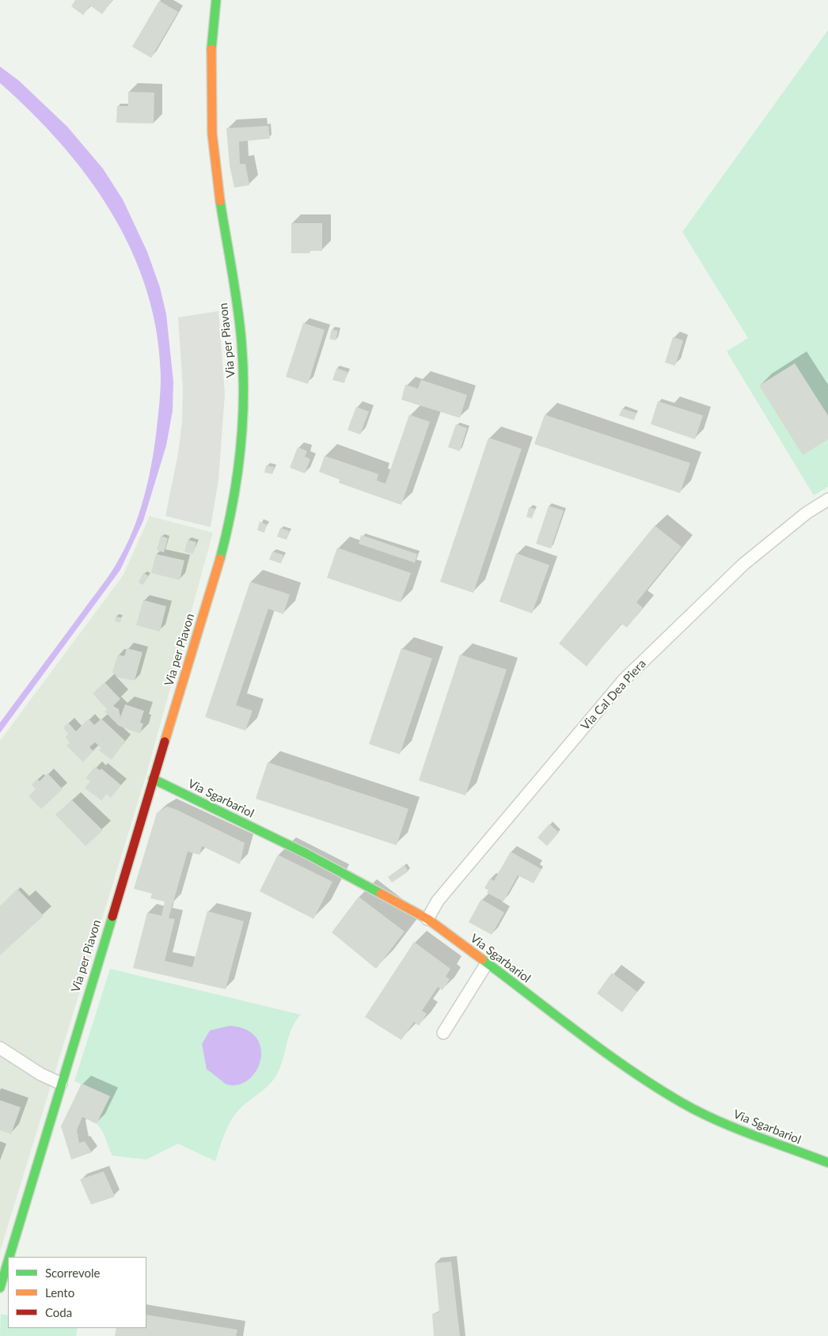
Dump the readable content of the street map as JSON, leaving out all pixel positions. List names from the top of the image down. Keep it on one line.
{"streets":{"street":["Via per Piavon","Via Cal Dea Piera","Via Sgarbariol"]},"crossings":[["Via per Piavon","Via Sgarbariol"],["Via Cal Dea Piera","Via Sgarbariol"]],"legend":["Scorrevole","Lento","Coda"]}
